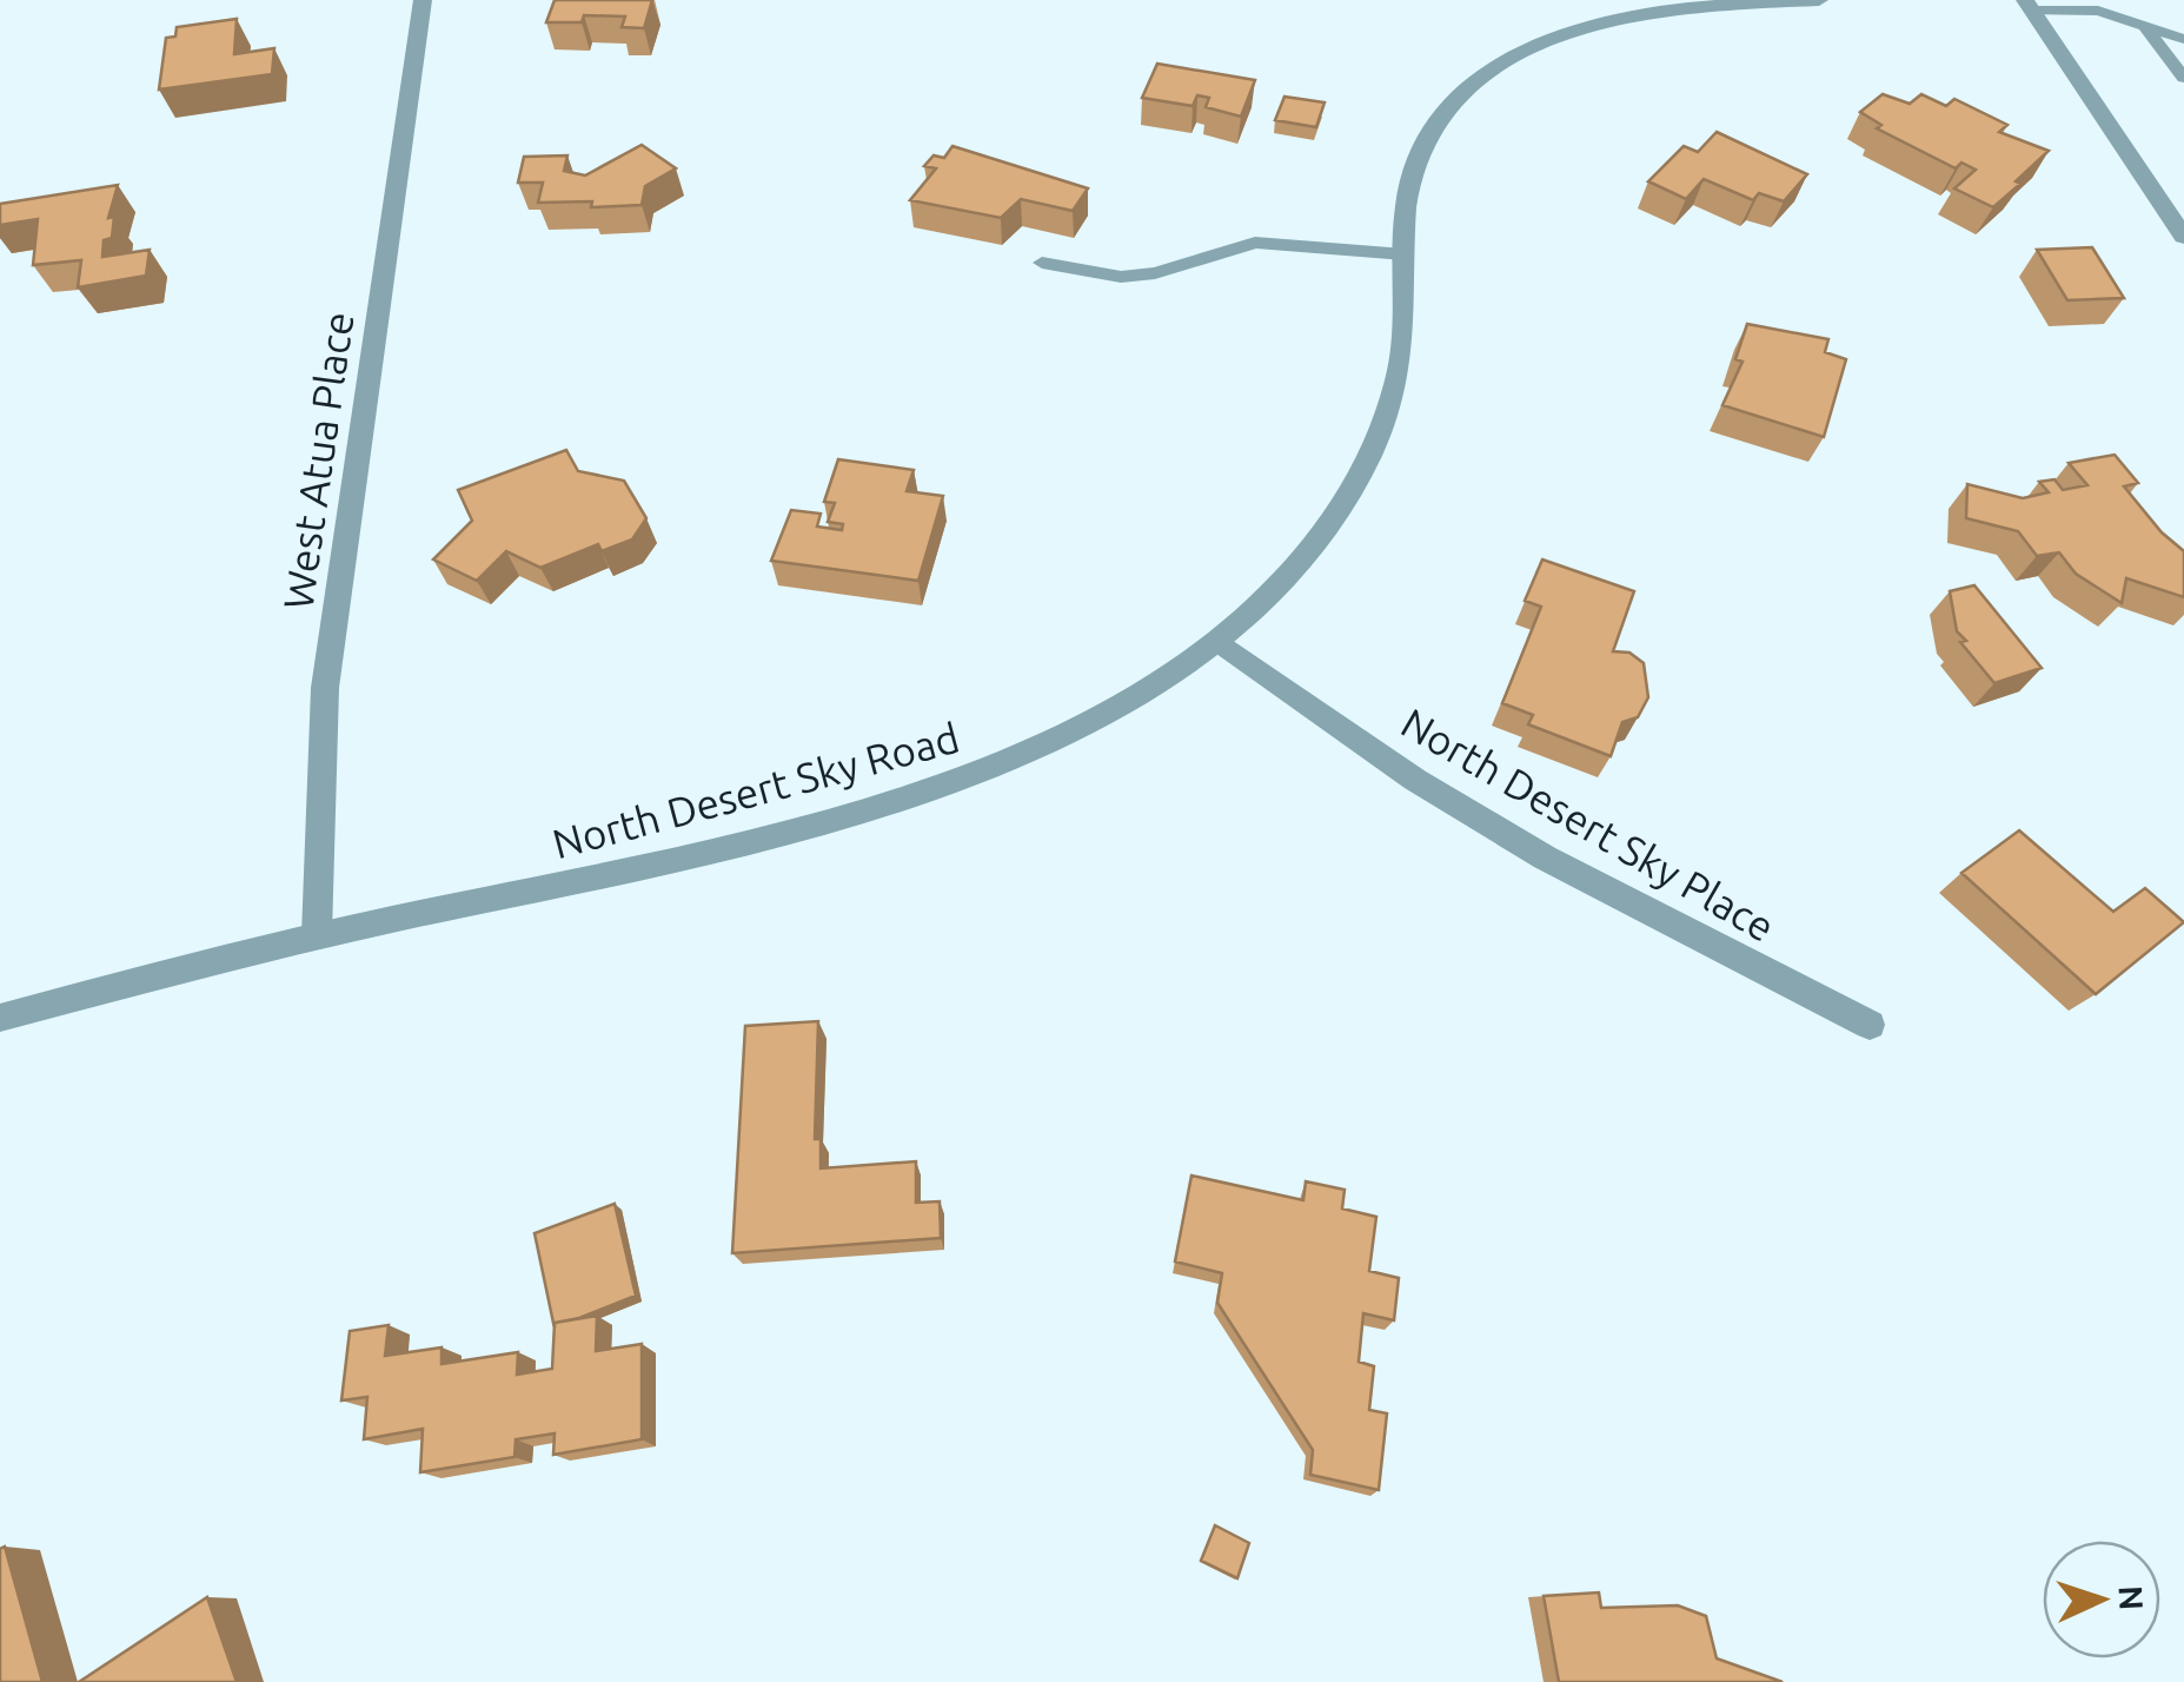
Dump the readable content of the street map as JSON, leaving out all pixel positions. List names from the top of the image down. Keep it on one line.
{"streets":{"street":["West Atua Place","North Desert Sky Road","North Desert Sky Place"]},"crossings":[["West Atua Place","North Desert Sky Road"],["North Desert Sky Road","North Desert Sky Place"]],"north":"right"}
